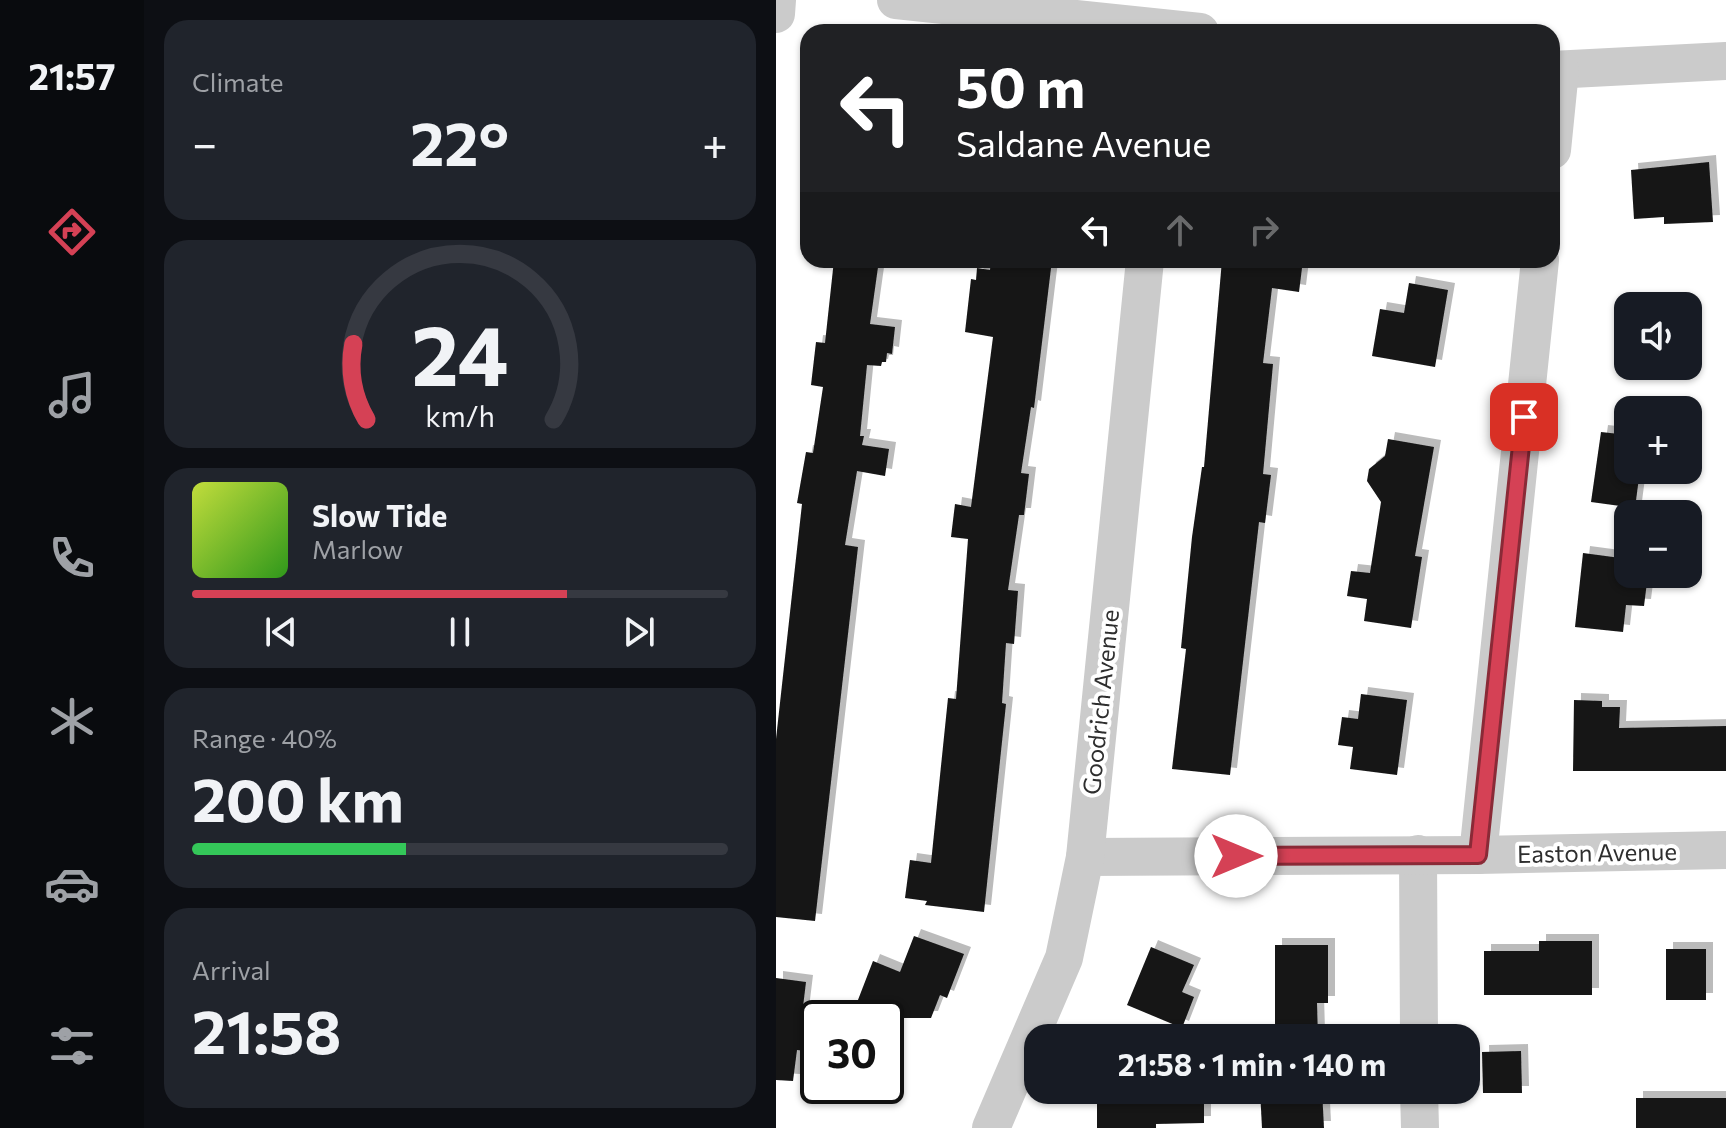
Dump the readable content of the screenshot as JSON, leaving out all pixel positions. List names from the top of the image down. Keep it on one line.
{"streets":{"street":["Goodrich Avenue","Easton Avenue"]},"crossings":[["Goodrich Avenue","Easton Avenue"]],"page":{"tabs":"21:57","tile":["Climate",["Range · 40%","200 km"],["Arrival","21:58"]],"turn":["50 m","Saldane Avenue"],"heat":["−","22°","+"],"map_buttons":["+","−"],"song":["Slow Tide","Marlow"],"limit":"30","trip":"21:58 · 1 min · 140 m","gauge":["24","km/h"]}}
